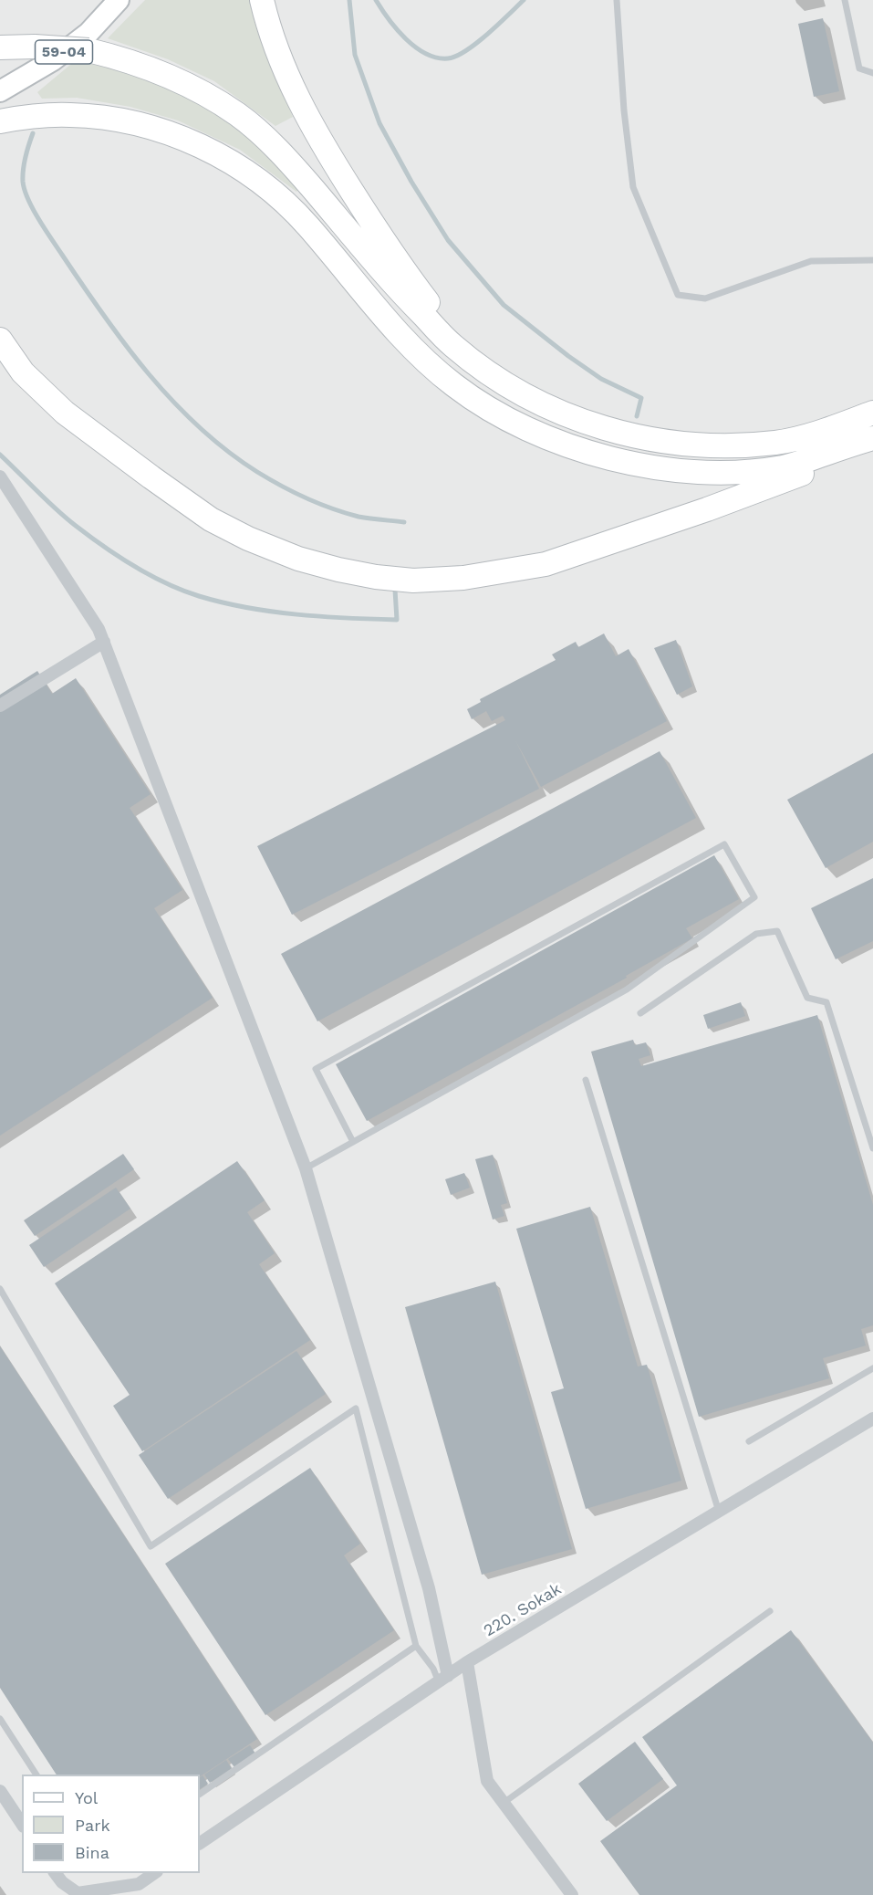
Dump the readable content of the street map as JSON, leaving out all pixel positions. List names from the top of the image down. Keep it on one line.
{"streets":{"main road":["59-04"],"street":["220. Sokak"]},"legend":["Yol","Park","Bina"]}
